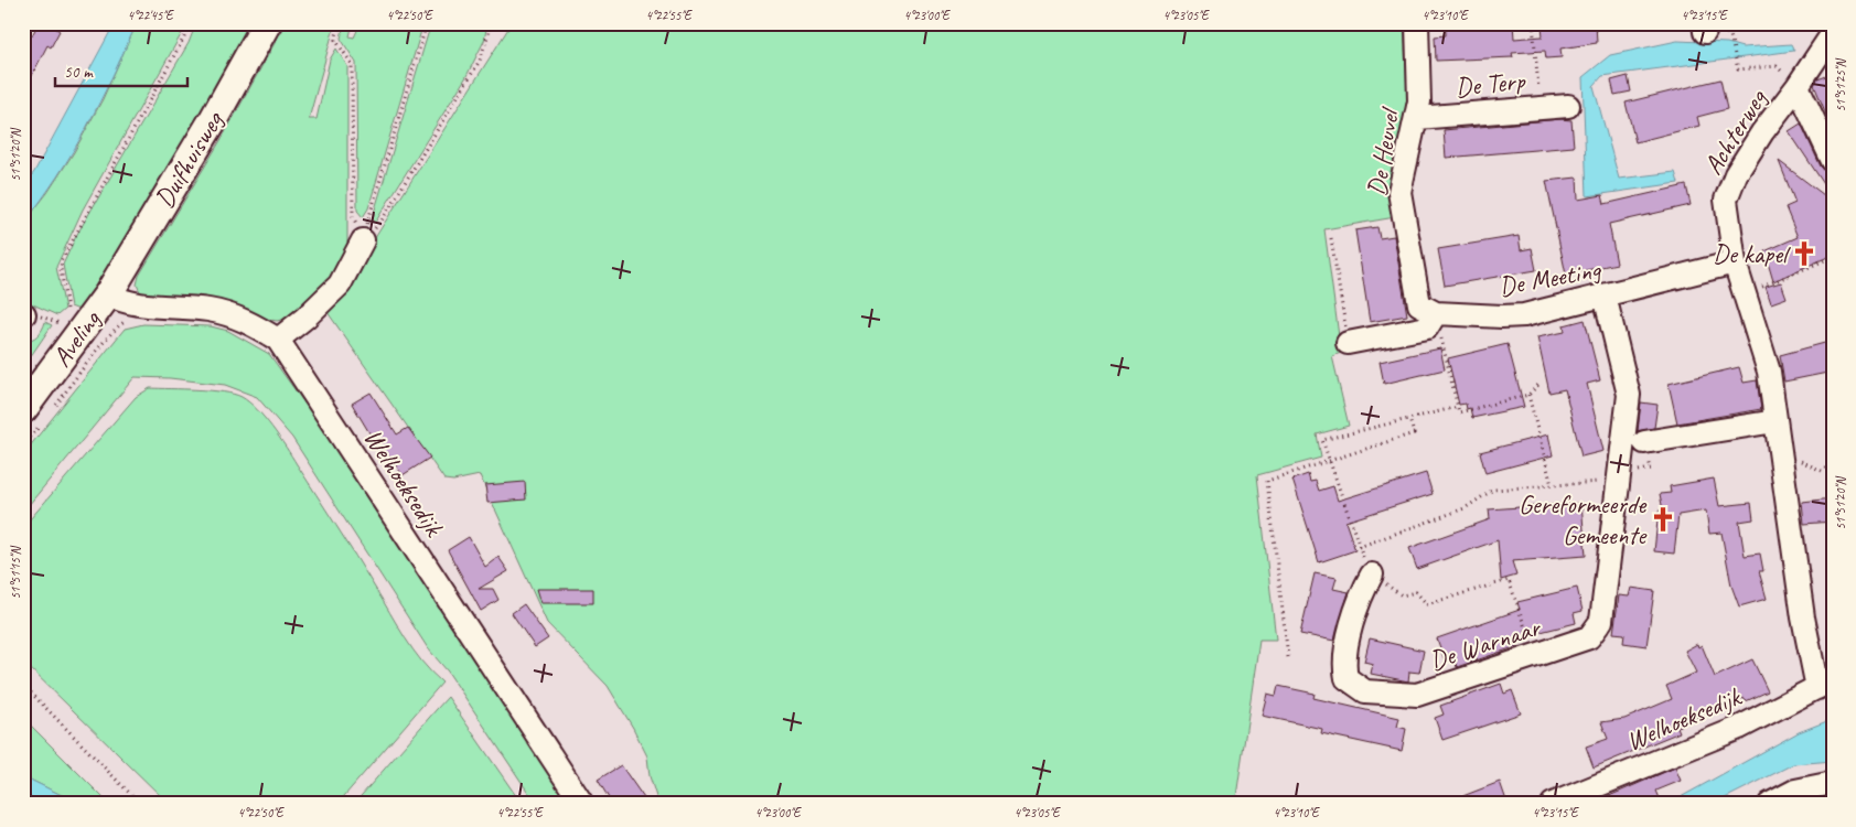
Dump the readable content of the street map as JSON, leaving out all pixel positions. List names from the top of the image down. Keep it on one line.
{"streets":{"main road":["Duifhuisweg","Aveling"],"street":["De Terp","Achterweg","De Heuvel","De Meeting","Welhoeksedijk","De Warnaar"]},"crossings":[["De Terp","De Heuvel"],["Achterweg","De Meeting"],["Achterweg","Welhoeksedijk"],["De Heuvel","De Meeting"],["Duifhuisweg","Aveling"],["Duifhuisweg","Welhoeksedijk"],["De Meeting","De Warnaar"],["Aveling","Welhoeksedijk"]],"places":{"church":["De kapel","Gereformeerde Gemeente"]},"scale_bar":"50 m","coordinates":["4°22'45\"E","4°22'50\"E","4°22'55\"E","4°23'00\"E","4°23'05\"E","4°23'10\"E","4°23'15\"E","51°51'25\"N","51°51'20\"N","51°51'15\"N"]}
